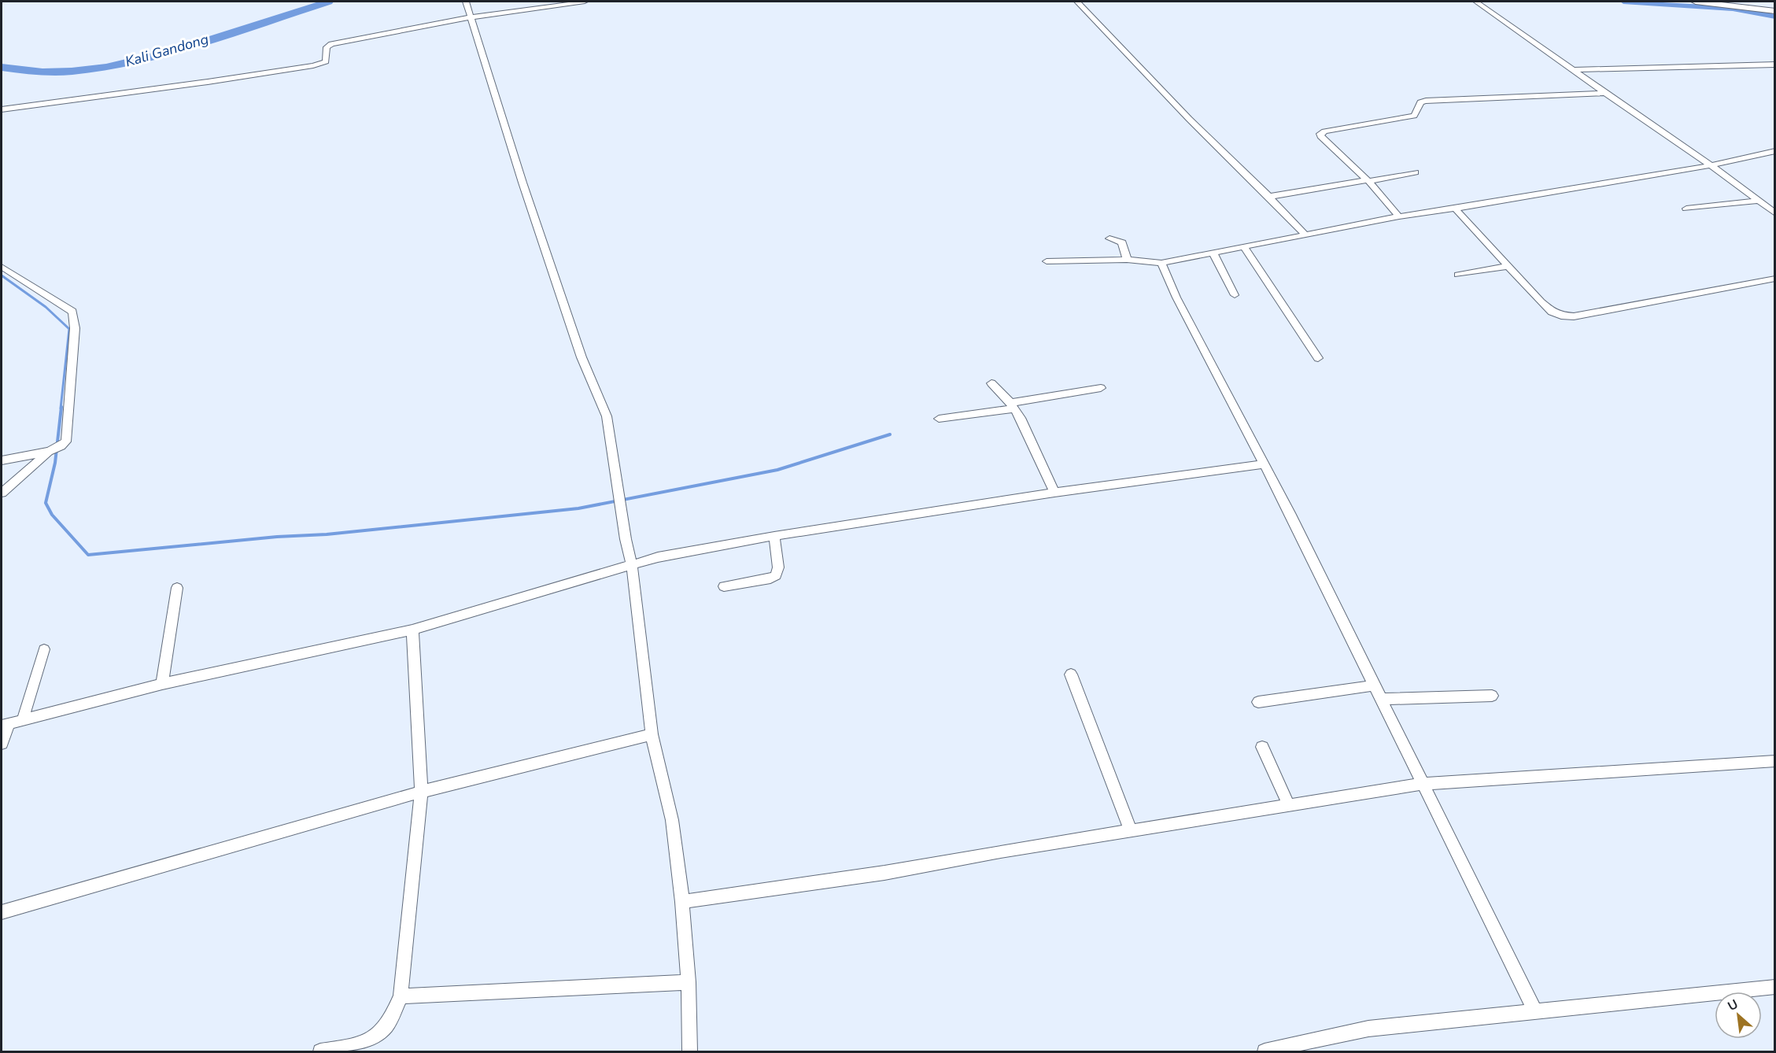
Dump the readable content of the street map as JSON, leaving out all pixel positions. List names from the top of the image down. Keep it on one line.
{"water":["Kali Gandong"],"north":"top left"}
